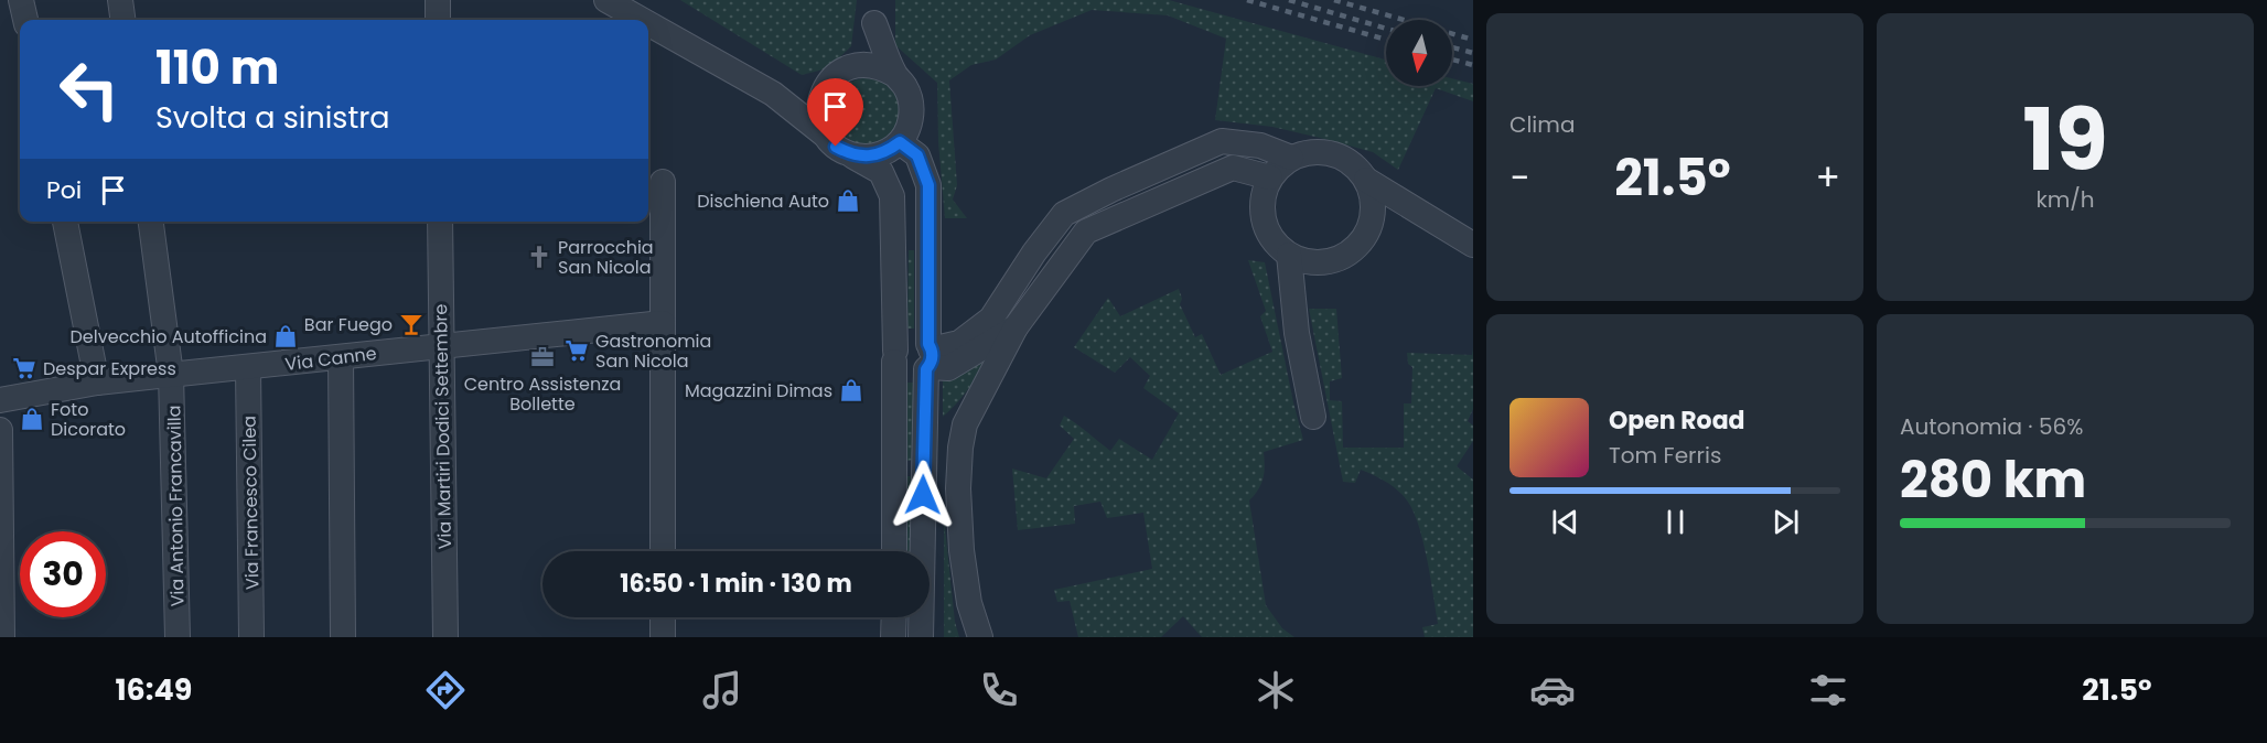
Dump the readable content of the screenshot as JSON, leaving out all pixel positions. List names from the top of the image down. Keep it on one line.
{"streets":{"street":["Via Canne","Via Martiri Dodici Settembre","Via Francesco Cilea","Via Antonio Francavilla"]},"crossings":[["Via Canne","Via Martiri Dodici Settembre"],["Via Canne","Via Francesco Cilea"],["Via Canne","Via Antonio Francavilla"]],"places":{"shop":["Dischiena Auto","Delvecchio Autofficina","Magazzini Dimas","Foto Dicorato"],"church":["Parrocchia San Nicola"],"bar":["Bar Fuego"],"supermarket":["Gastronomia San Nicola","Despar Express"],"office":["Centro Assistenza Bollette"]},"north":"bottom","page":{"tile":["Clima",["19","km/h"],["Autonomia · 56%","280 km"]],"turn":["110 m","Svolta a sinistra"],"heat":["−","21.5°","+"],"then":"Poi","song":["Open Road","Tom Ferris"],"limit":"30","trip":"16:50 · 1 min · 130 m","tabs":["16:49","21.5°"]}}
